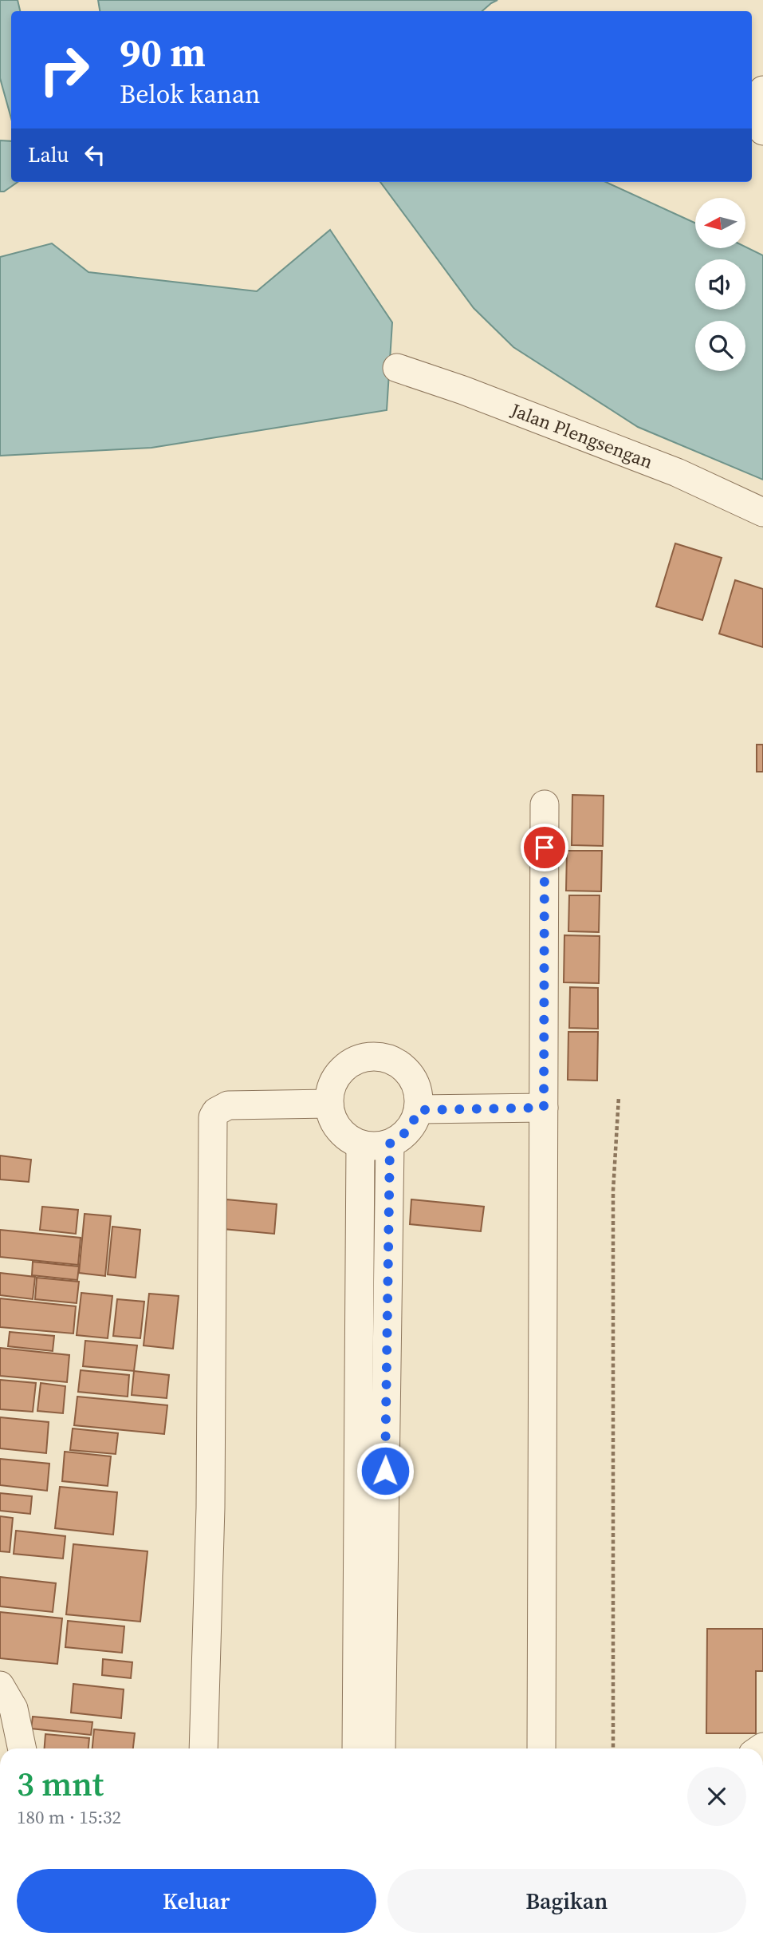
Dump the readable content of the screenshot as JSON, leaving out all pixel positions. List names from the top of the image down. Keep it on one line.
{"streets":{"street":["Jalan Plengsengan"]},"north":"left","page":{"turn":["90 m","Belok kanan"],"then":"Lalu","heading":["3 mnt","180 m · 15:32"],"buttons":["Keluar","Bagikan"]}}
